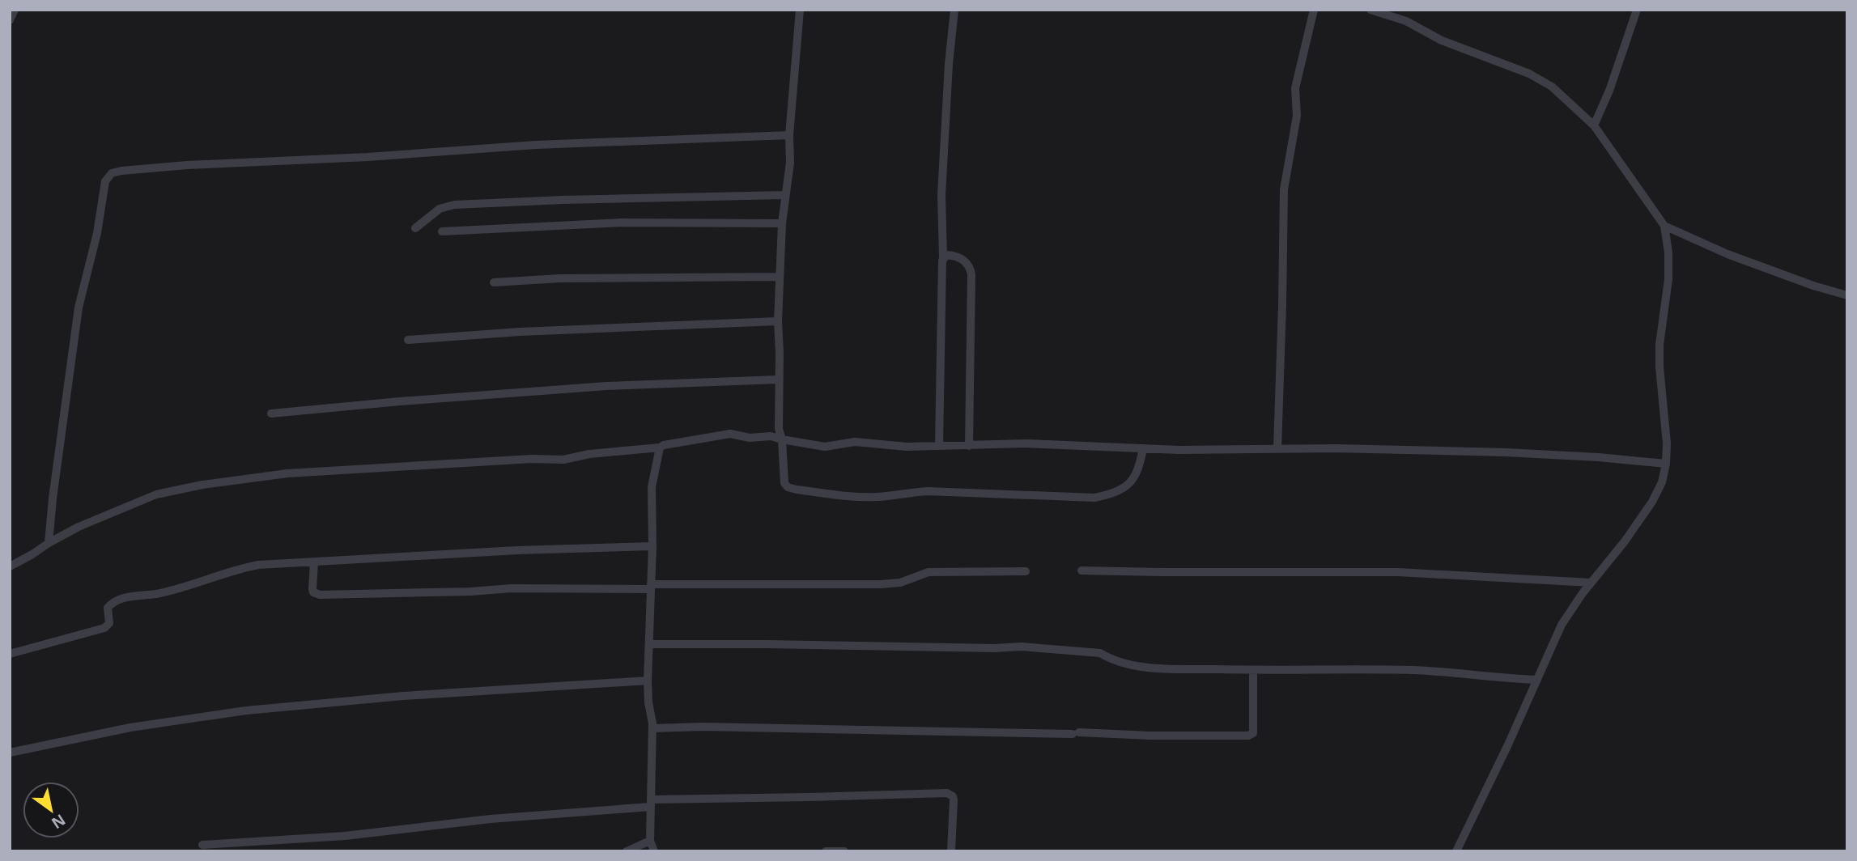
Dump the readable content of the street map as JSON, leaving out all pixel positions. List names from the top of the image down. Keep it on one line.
{"north":"bottom right"}
